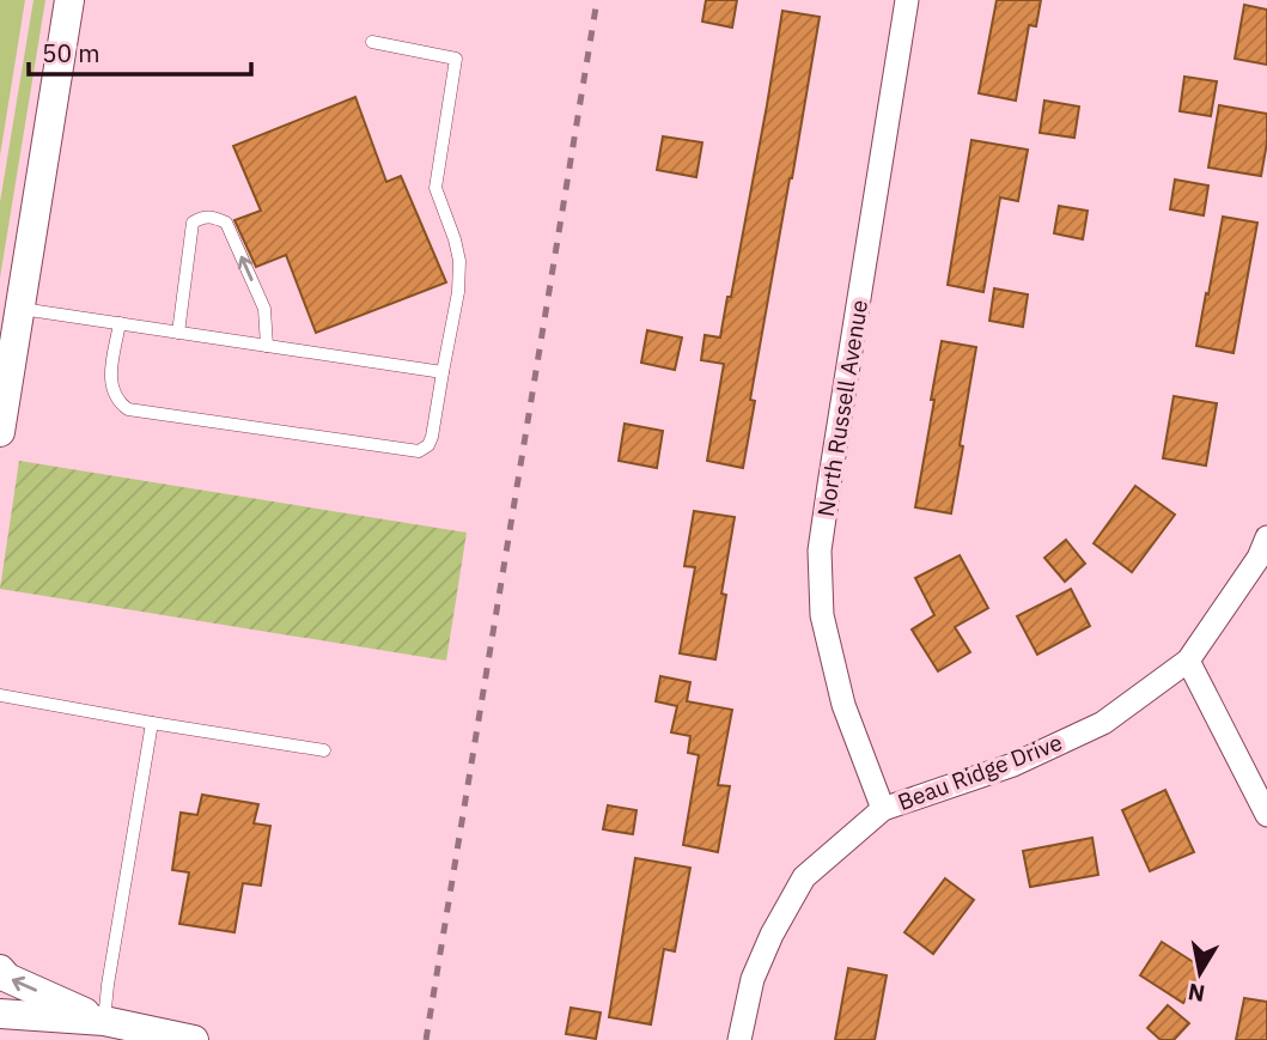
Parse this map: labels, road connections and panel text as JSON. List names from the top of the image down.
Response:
{
  "streets": {
    "street": ["North Russell Avenue", "Beau Ridge Drive"]
  },
  "crossings": [
    ["North Russell Avenue", "Beau Ridge Drive"]
  ],
  "scale_bar": "50 m",
  "north": "bottom"
}
